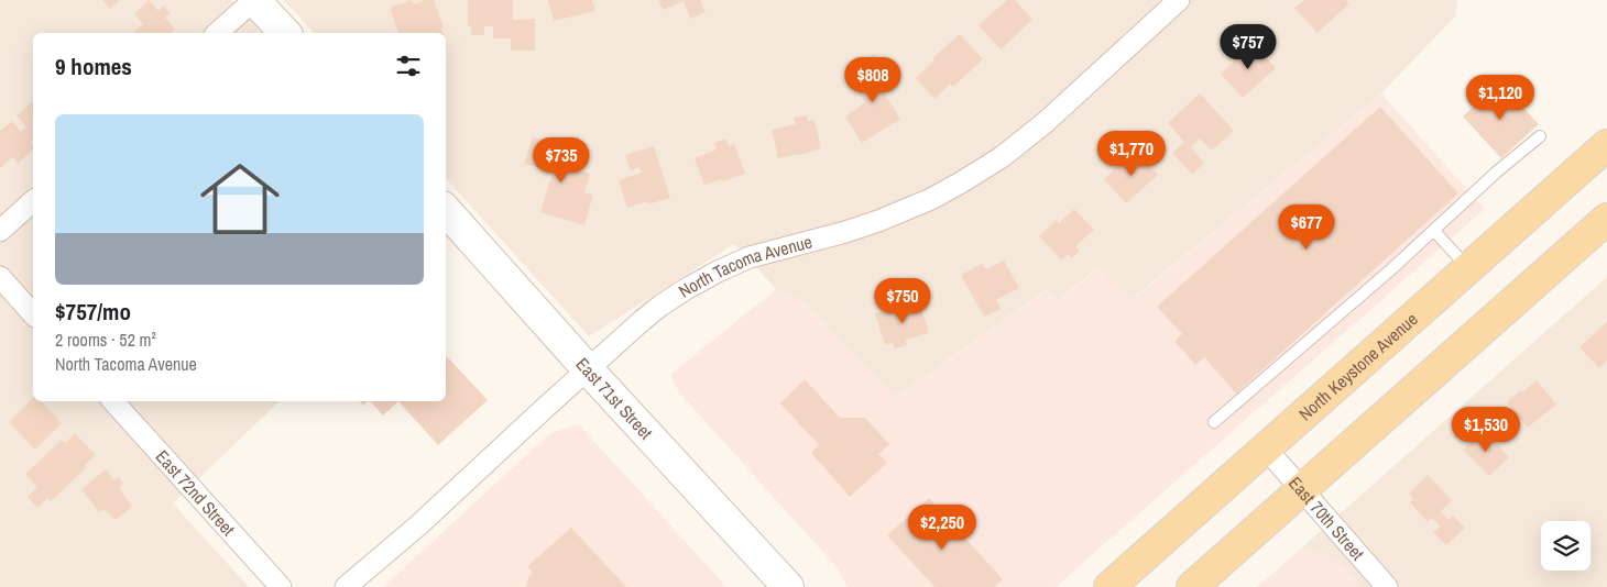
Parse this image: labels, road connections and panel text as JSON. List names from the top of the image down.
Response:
{
  "streets": {
    "main road": ["North Keystone Avenue", "East 71st Street"],
    "street": ["North Tacoma Avenue", "East 72nd Street", "East 70th Street"]
  },
  "crossings": [
    ["North Tacoma Avenue", "East 71st Street"],
    ["North Keystone Avenue", "East 70th Street"]
  ],
  "page": {
    "price": [
      "$757",
      "$808",
      "$1,120",
      "$1,770",
      "$735",
      "$677",
      "$750",
      "$1,530",
      "$2,250"
    ],
    "heading": "9 homes",
    "list": [
      {
        "name": "$757/mo",
        "note": "2 rooms · 52 m² · North Tacoma Avenue"
      }
    ]
  }
}
